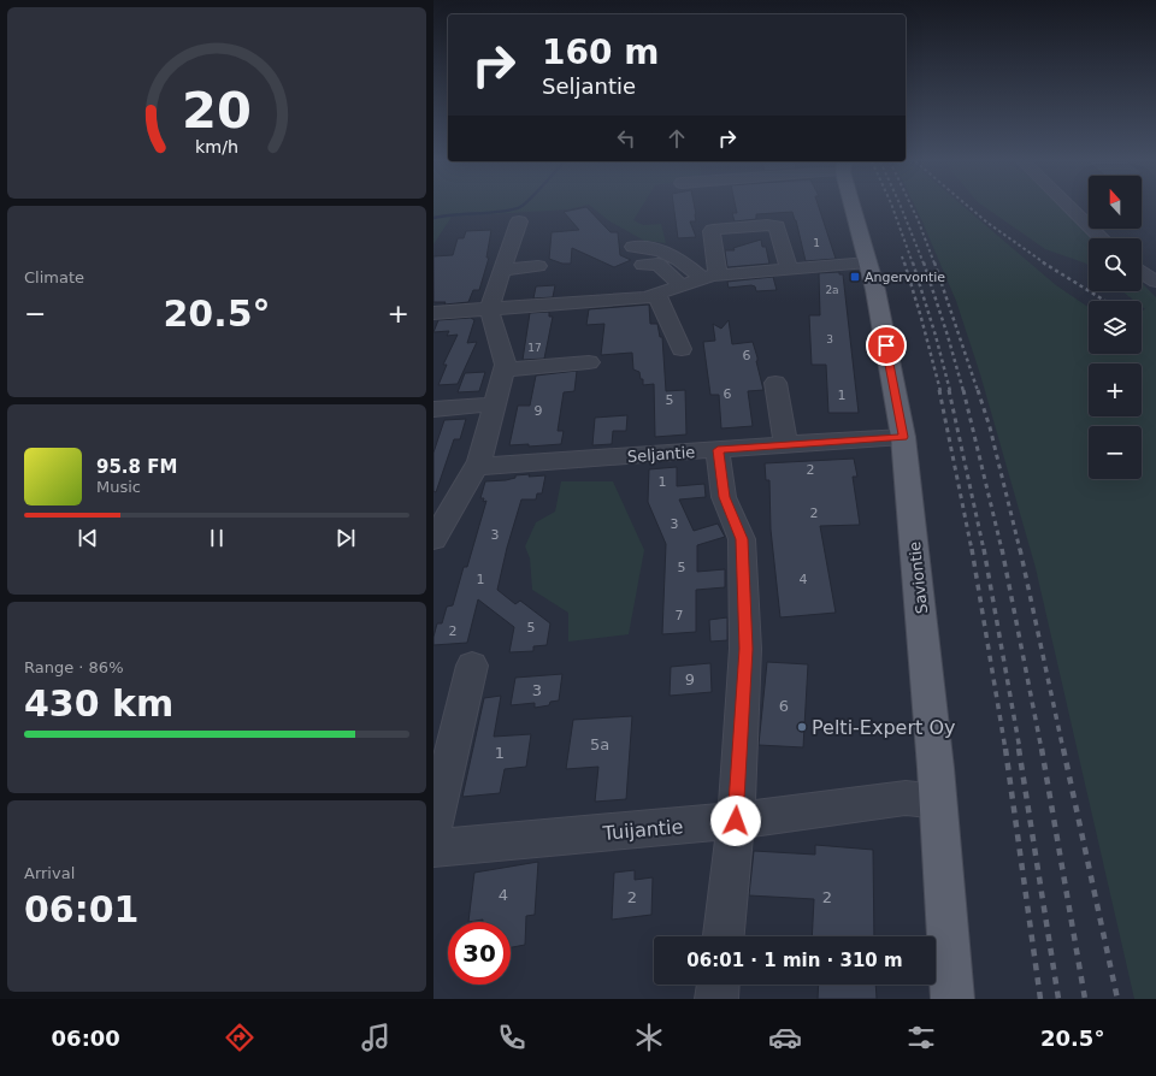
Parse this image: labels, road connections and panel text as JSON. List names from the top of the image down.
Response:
{
  "streets": {
    "main road": ["Saviontie"],
    "street": ["Seljantie", "Tuijantie"]
  },
  "crossings": [
    ["Seljantie", "Saviontie"],
    ["Saviontie", "Tuijantie"]
  ],
  "places": {
    "transit": ["Angervontie"],
    "other": ["Pelti-Expert Oy"]
  },
  "house_numbers": [
    "1",
    "2a",
    "3",
    "17",
    "6",
    "6",
    "1",
    "5",
    "9",
    "2",
    "1",
    "2",
    "3",
    "3",
    "5",
    "1",
    "4",
    "7",
    "5",
    "2",
    "9",
    "3",
    "6",
    "5a",
    "1",
    "4",
    "2",
    "2"
  ],
  "north": "top",
  "page": {
    "turn": ["160 m", "Seljantie"],
    "map_buttons": ["+", "−"],
    "tile": [
      "Climate",
      ["Range · 86%", "430 km"],
      ["Arrival", "06:01"]
    ],
    "heat": ["−", "20.5°", "+"],
    "song": ["95.8 FM", "Music"],
    "limit": "30",
    "trip": "06:01 · 1 min · 310 m",
    "tabs": ["06:00", "20.5°"],
    "gauge": ["20", "km/h"]
  }
}
